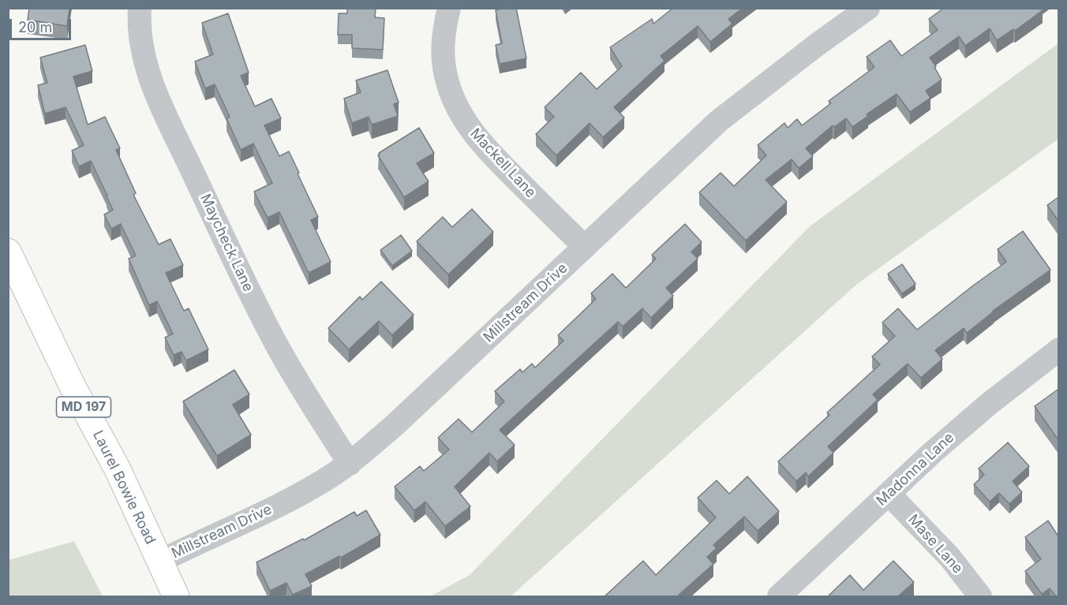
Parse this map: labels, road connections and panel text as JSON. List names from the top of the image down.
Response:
{
  "streets": {
    "main road": ["MD 197", "Laurel Bowie Road"],
    "street": [
      "Mackell Lane",
      "Maycheck Lane",
      "Millstream Drive",
      "Madonna Lane",
      "Mase Lane"
    ]
  },
  "crossings": [
    ["Mackell Lane", "Millstream Drive"],
    ["Maycheck Lane", "Millstream Drive"],
    ["Millstream Drive", "Laurel Bowie Road"],
    ["Madonna Lane", "Mase Lane"]
  ],
  "scale_bar": "20 m"
}
